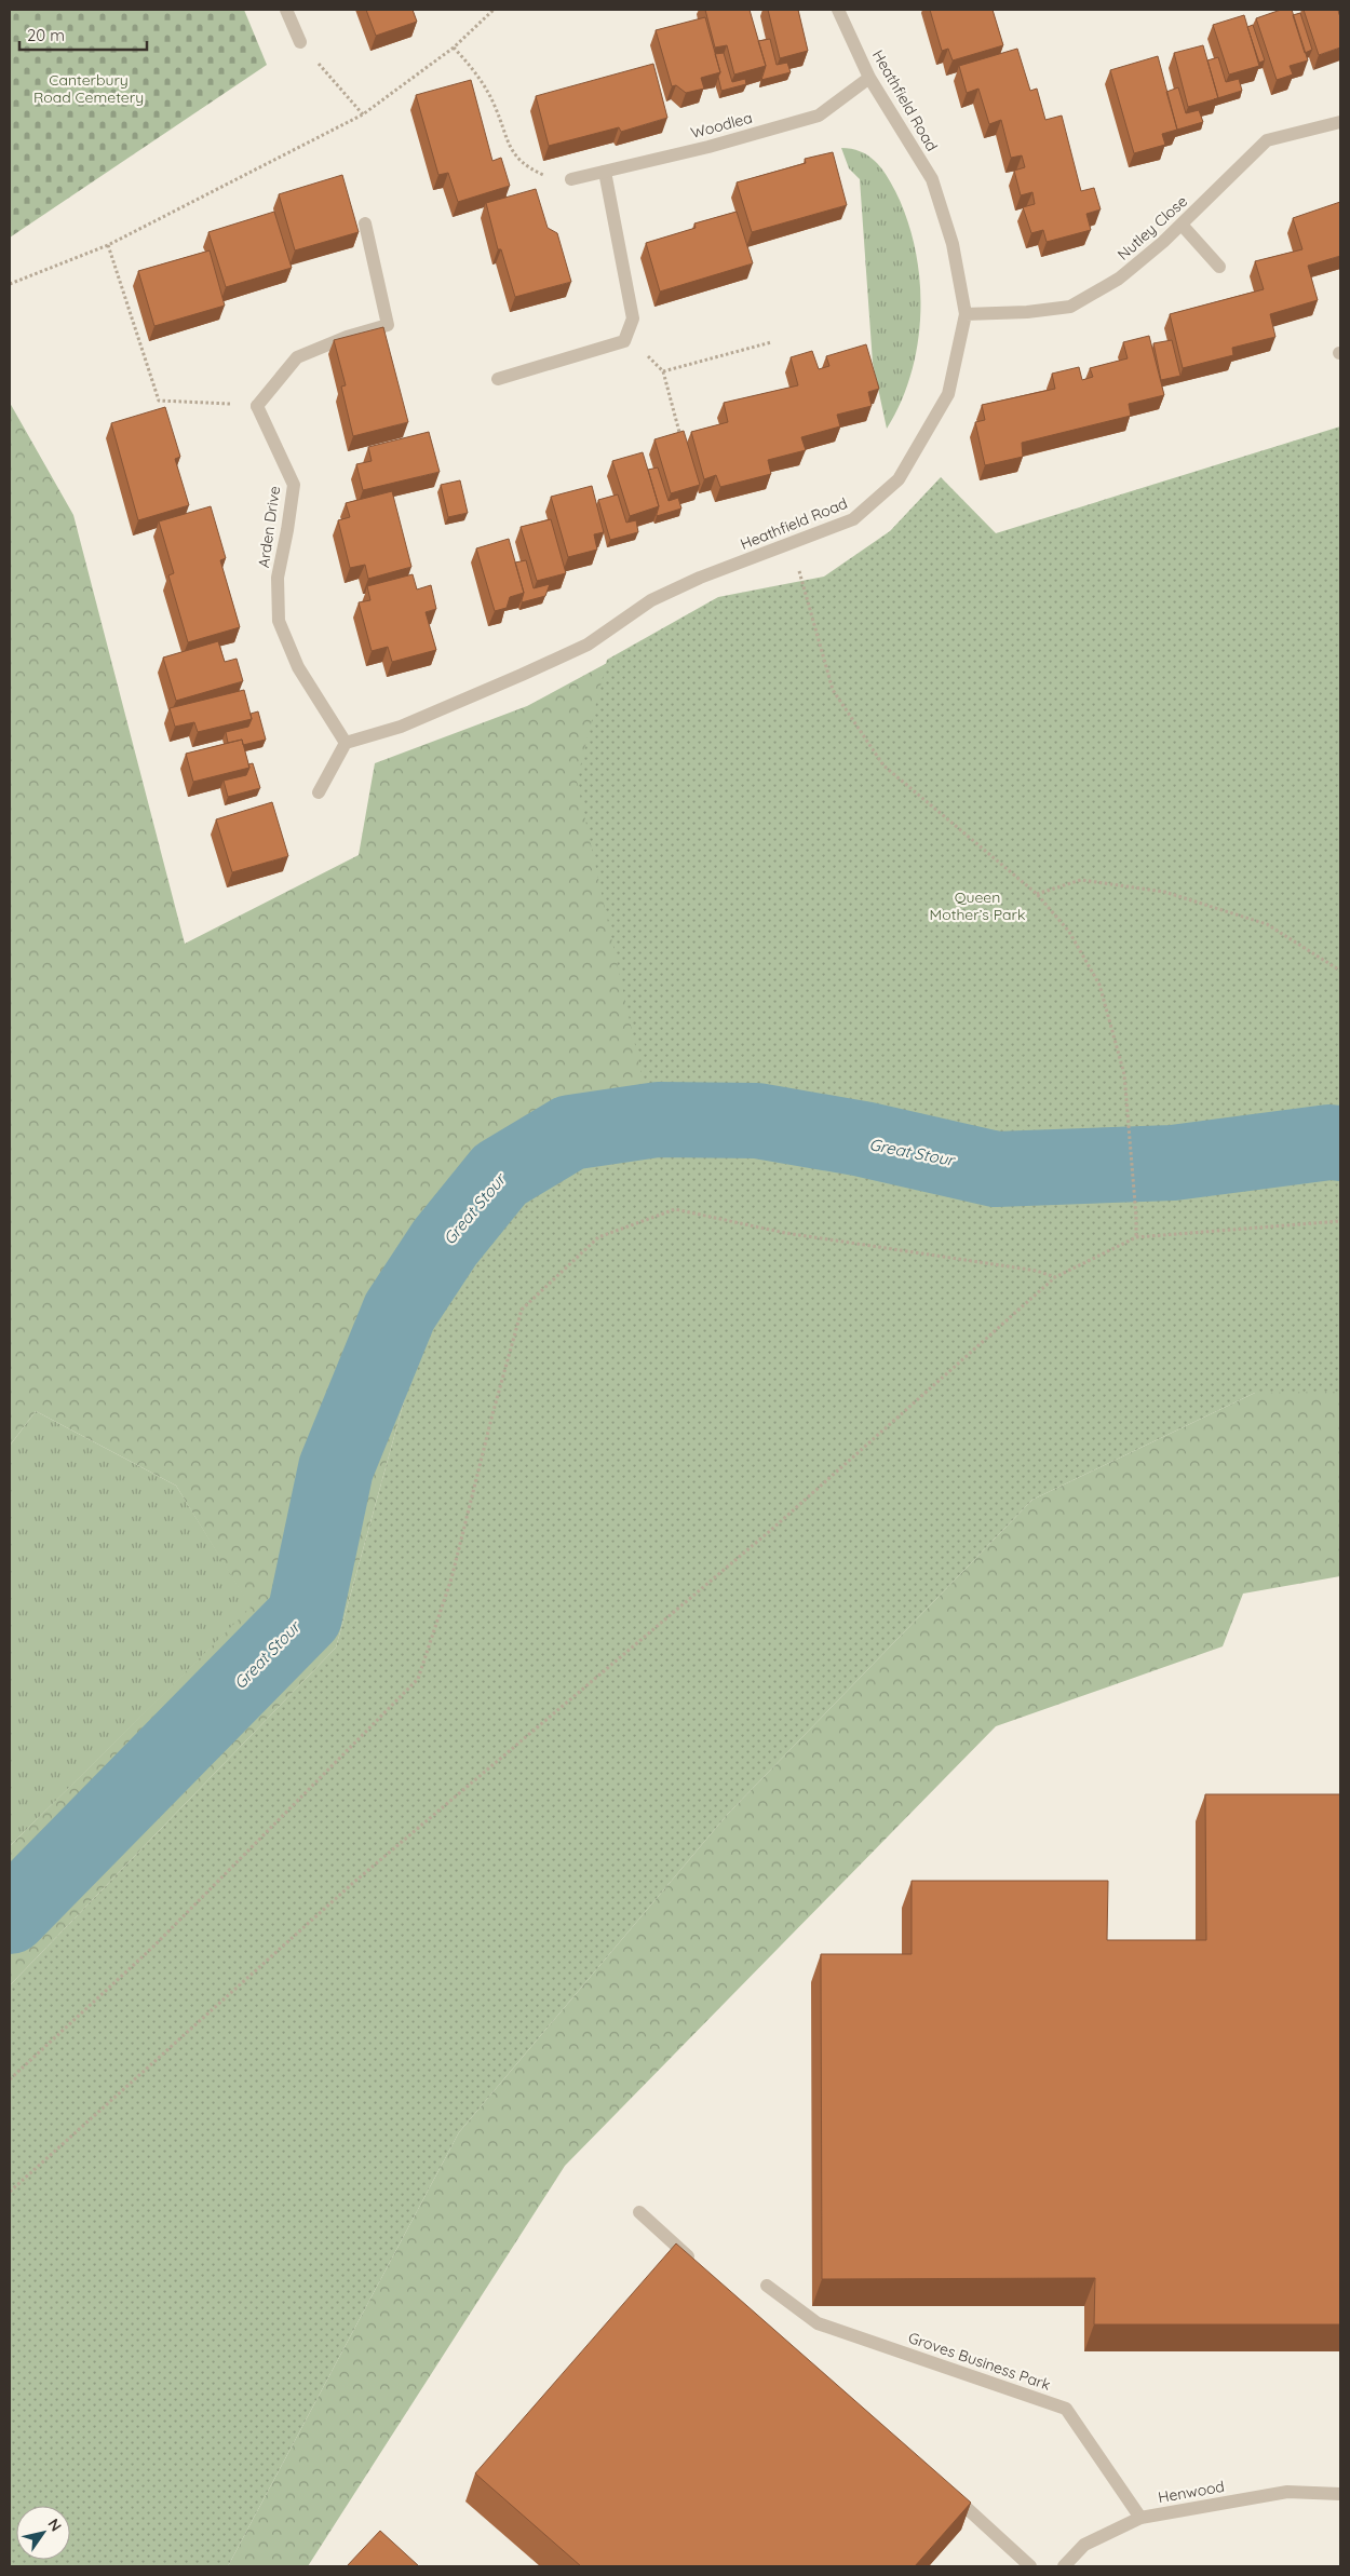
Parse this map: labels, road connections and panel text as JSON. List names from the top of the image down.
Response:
{
  "streets": {
    "street": [
      "Heathfield Road",
      "Woodlea",
      "Nutley Close",
      "Arden Drive",
      "Groves Business Park",
      "Henwood"
    ]
  },
  "crossings": [
    ["Heathfield Road", "Woodlea"],
    ["Heathfield Road", "Nutley Close"],
    ["Heathfield Road", "Arden Drive"],
    ["Groves Business Park", "Henwood"]
  ],
  "water": ["Great Stour"],
  "parks": ["Canterbury Road Cemetery", "Queen Mother’s Park"],
  "scale_bar": "20 m",
  "north": "top right"
}
